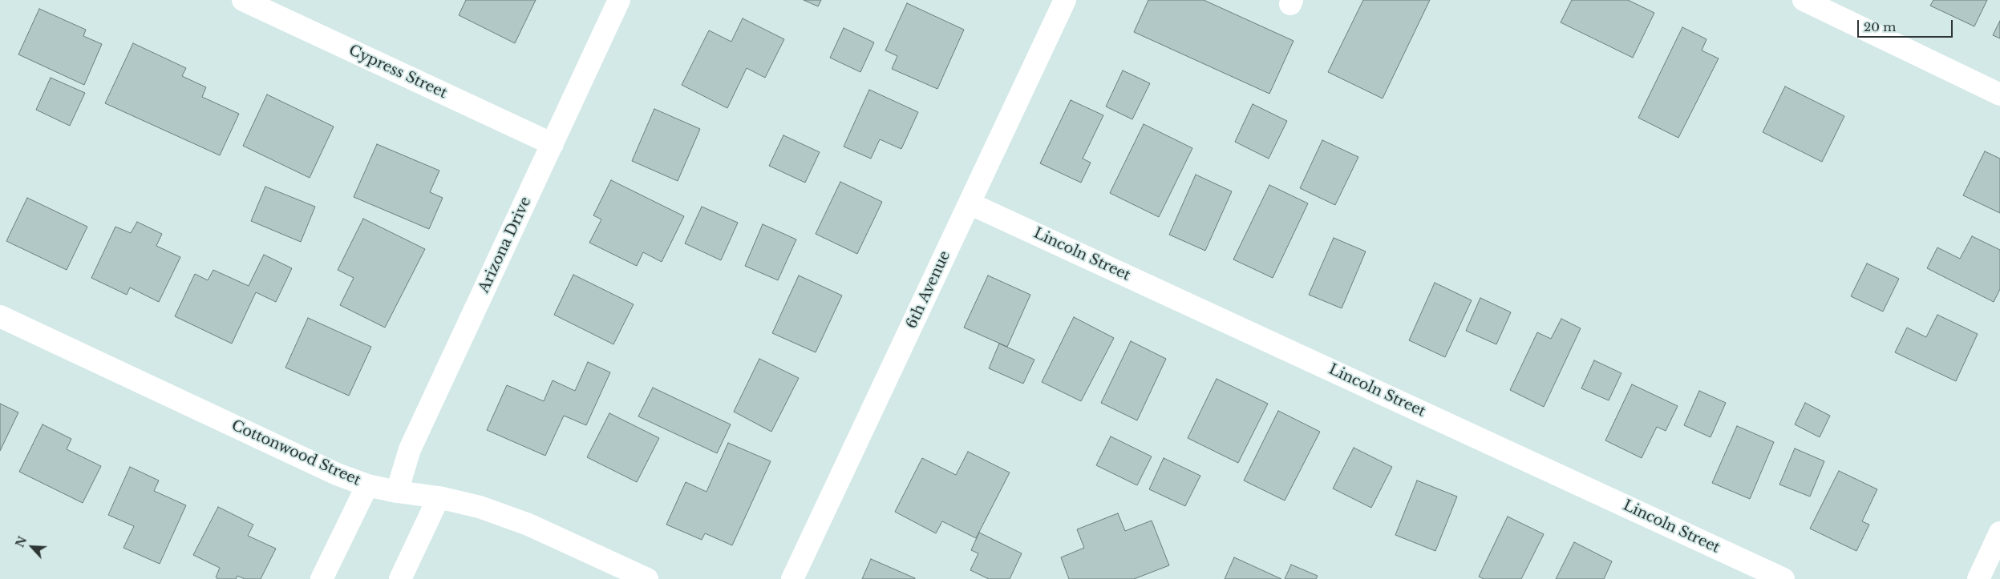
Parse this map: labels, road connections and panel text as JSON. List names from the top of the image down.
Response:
{
  "streets": {
    "street": [
      "Cypress Street",
      "Arizona Drive",
      "Lincoln Street",
      "6th Avenue",
      "Cottonwood Street"
    ]
  },
  "crossings": [
    ["Cypress Street", "Arizona Drive"],
    ["Arizona Drive", "Cottonwood Street"],
    ["Lincoln Street", "6th Avenue"]
  ],
  "scale_bar": "20 m",
  "north": "top left"
}
